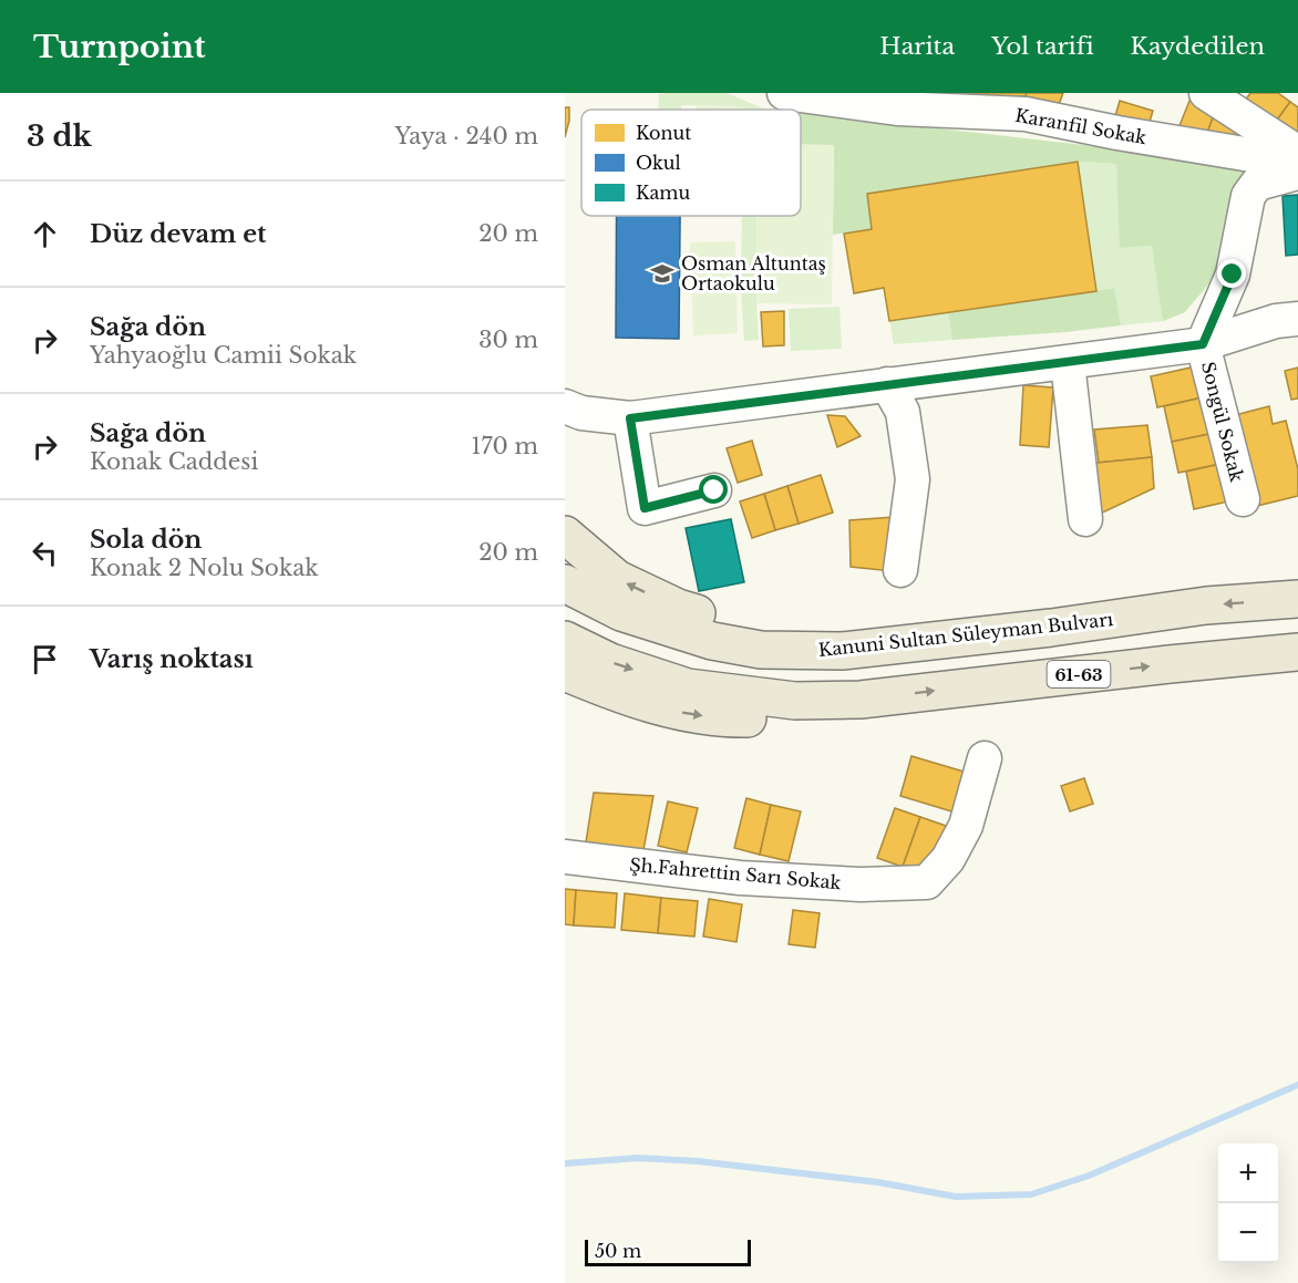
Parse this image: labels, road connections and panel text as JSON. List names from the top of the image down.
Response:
{
  "streets": {
    "main road": ["Kanuni Sultan Süleyman Bulvarı", "61-63"],
    "street": ["Karanfil Sokak", "Songül Sokak", "Şh.Fahrettin Sarı Sokak"]
  },
  "places": {
    "school or university": ["Osman Altuntaş Ortaokulu"]
  },
  "legend": ["Konut", "Okul", "Kamu"],
  "scale_bar": "50 m",
  "page": {
    "header": "Turnpoint",
    "nav": ["Harita", "Yol tarifi", "Kaydedilen"],
    "heading": ["3 dk", "Yaya · 240 m"],
    "list": [
      ["Düz devam et", "20 m"],
      ["Sağa dön", "Yahyaoğlu Camii Sokak", "30 m"],
      ["Sağa dön", "Konak Caddesi", "170 m"],
      ["Sola dön", "Konak 2 Nolu Sokak", "20 m"],
      "Varış noktası"
    ],
    "map_buttons": ["+", "−"],
    "scale": "50 m"
  }
}
